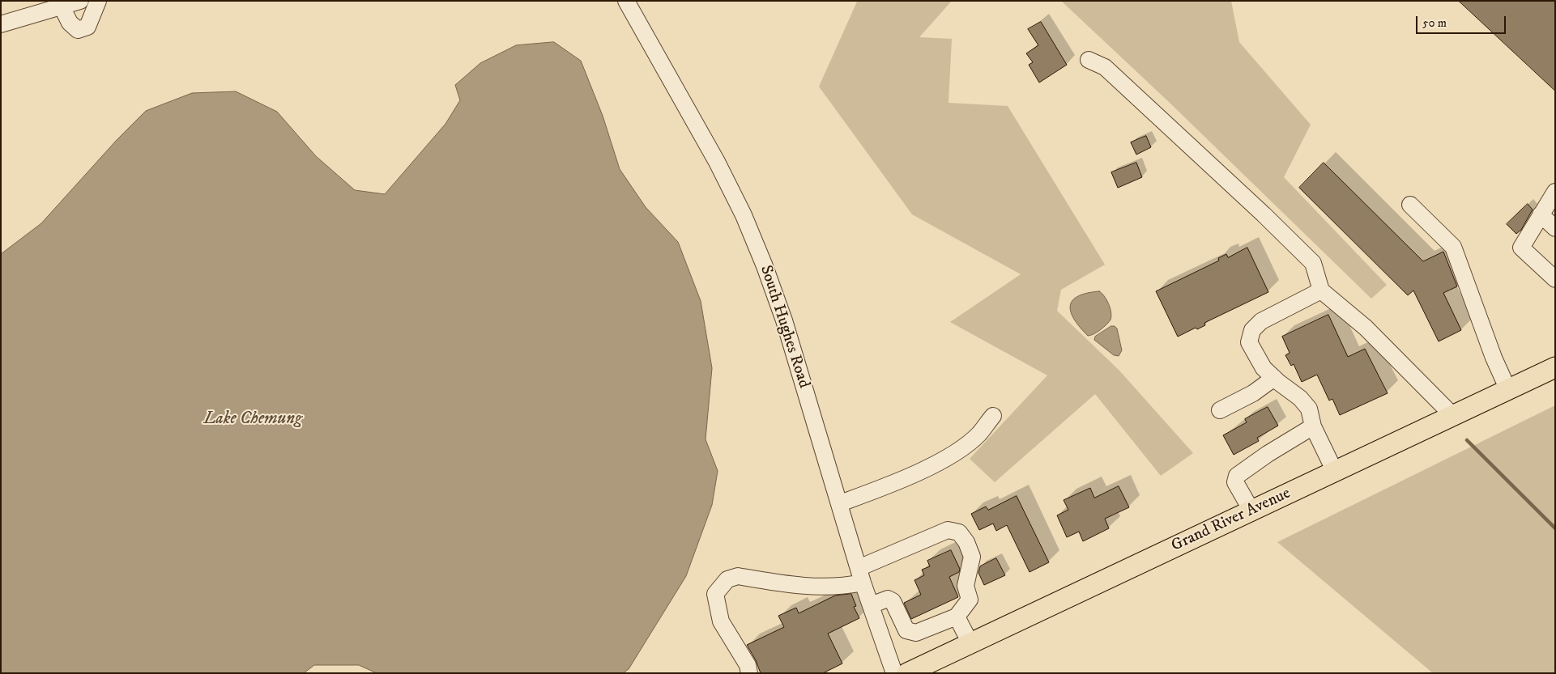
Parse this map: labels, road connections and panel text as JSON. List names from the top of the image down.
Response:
{
  "streets": {
    "main road": ["Grand River Avenue"],
    "street": ["South Hughes Road"]
  },
  "water": ["Lake Chemung"],
  "scale_bar": "50 m"
}
